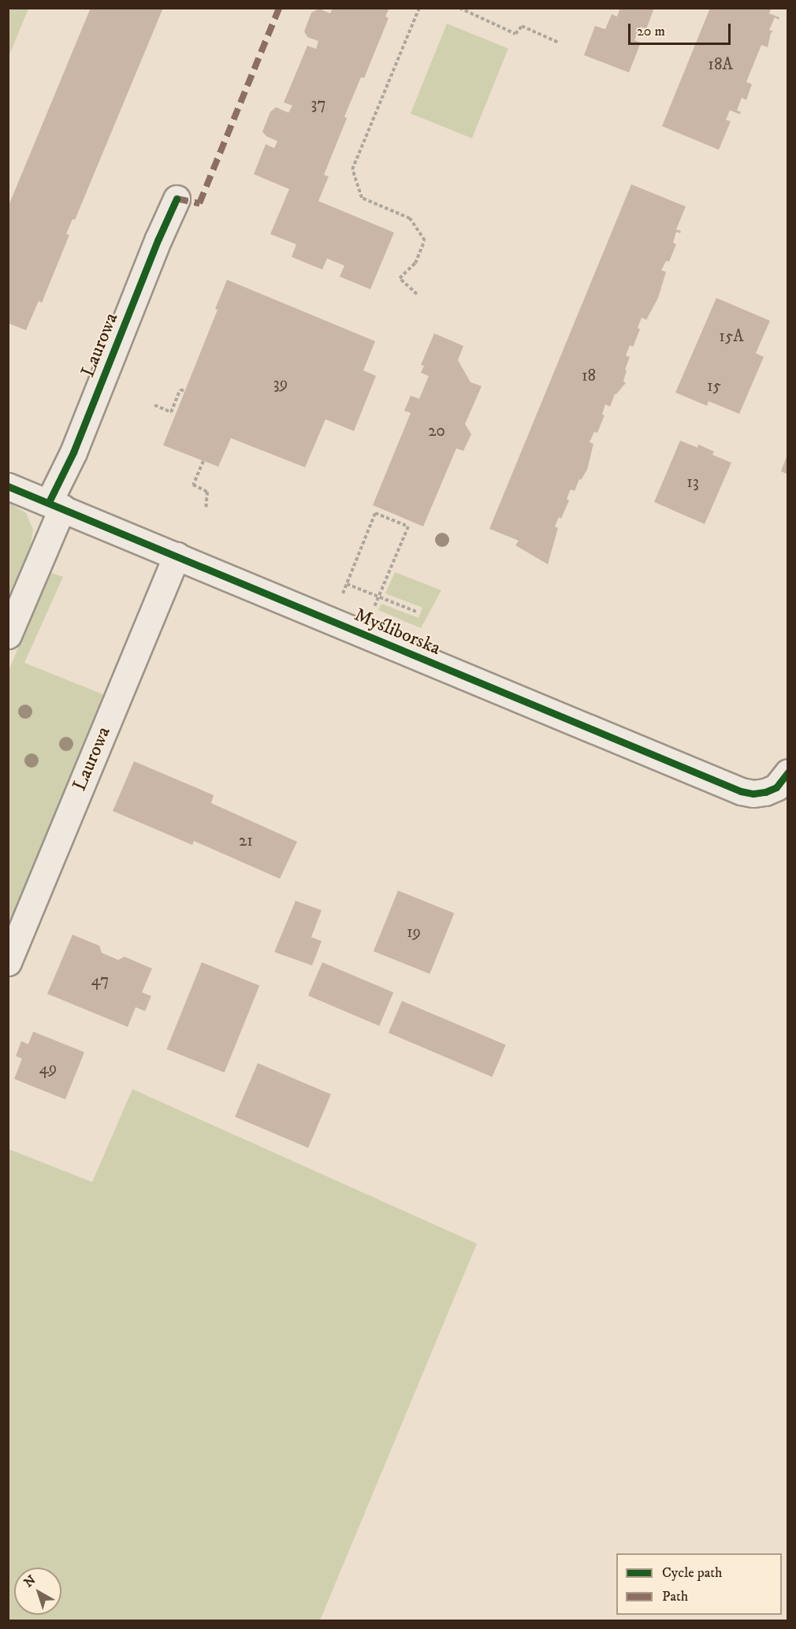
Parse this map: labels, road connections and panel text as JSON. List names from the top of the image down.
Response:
{
  "streets": {
    "street": ["Laurowa", "Myśliborska"]
  },
  "crossings": [
    ["Laurowa", "Myśliborska"]
  ],
  "house_numbers": [
    "18A",
    "37",
    "15A",
    "18",
    "39",
    "15",
    "20",
    "13",
    "21",
    "19",
    "47",
    "49"
  ],
  "legend": ["Cycle path", "Path"],
  "scale_bar": "20 m",
  "north": "top left"
}
